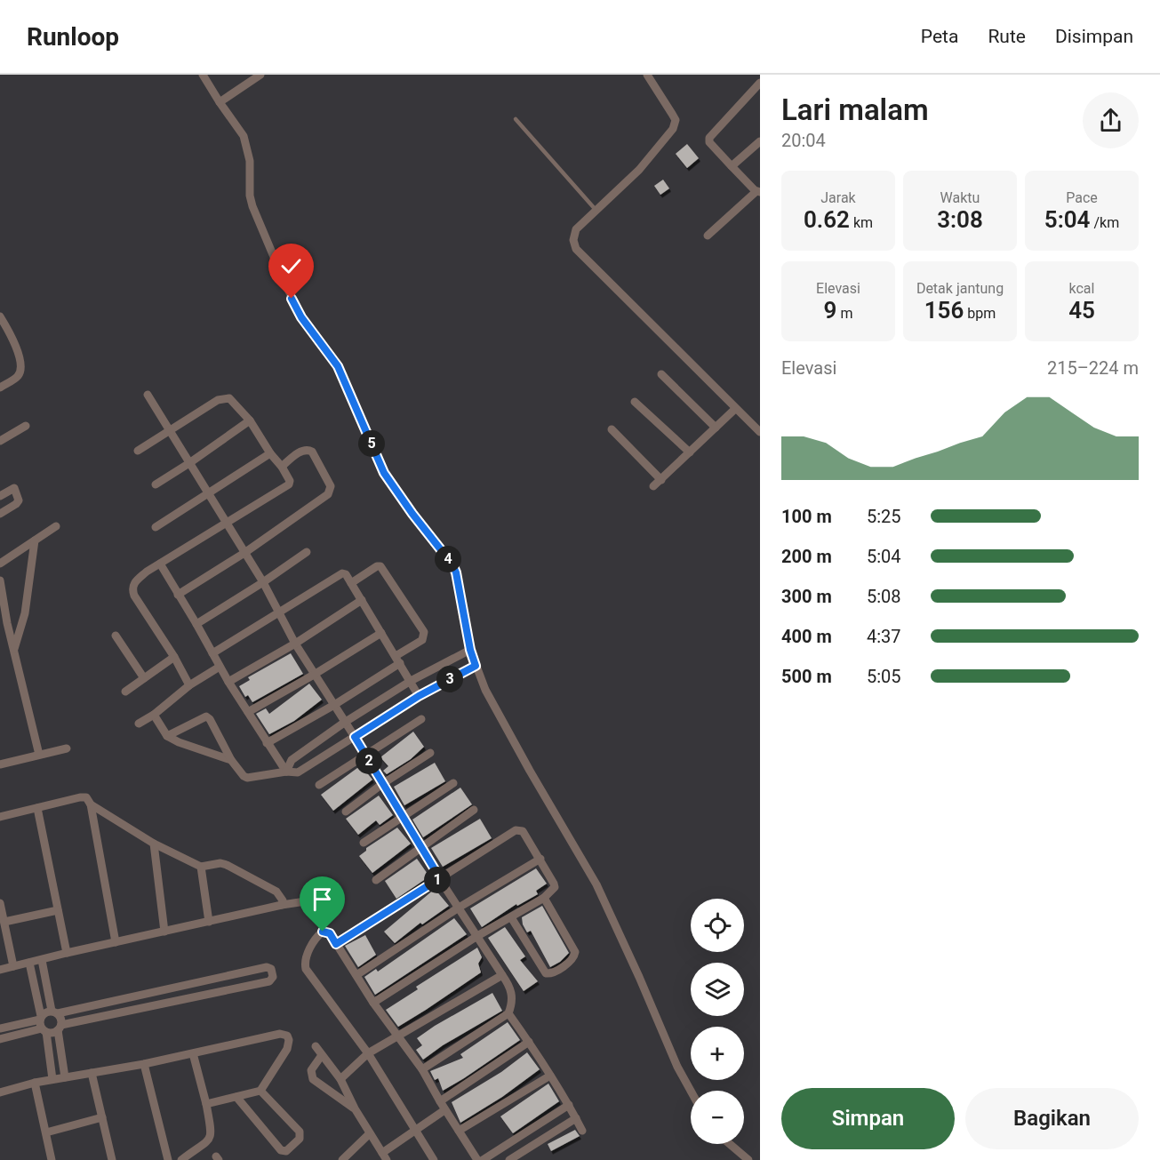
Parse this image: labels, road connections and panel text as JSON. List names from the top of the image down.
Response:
{
  "page": {
    "header": "Runloop",
    "nav": ["Peta", "Rute", "Disimpan"],
    "heading": ["Lari malam", "20:04"],
    "stats": [
      ["Jarak", "0.62 km"],
      ["Waktu", "3:08"],
      ["Pace", "5:04 /km"],
      ["Elevasi", "9 m"],
      ["Detak jantung", "156 bpm"],
      ["kcal", "45"]
    ],
    "chart": ["Elevasi", "215–224 m"],
    "pins": [
      "5",
      "4",
      "3",
      "2",
      "1"
    ],
    "list": [
      {
        "name": "100 m",
        "note": "5:25"
      },
      {
        "name": "200 m",
        "note": "5:04"
      },
      {
        "name": "300 m",
        "note": "5:08"
      },
      {
        "name": "400 m",
        "note": "4:37"
      },
      {
        "name": "500 m",
        "note": "5:05"
      }
    ],
    "map_buttons": ["+", "−"],
    "buttons": ["Simpan", "Bagikan"]
  }
}
